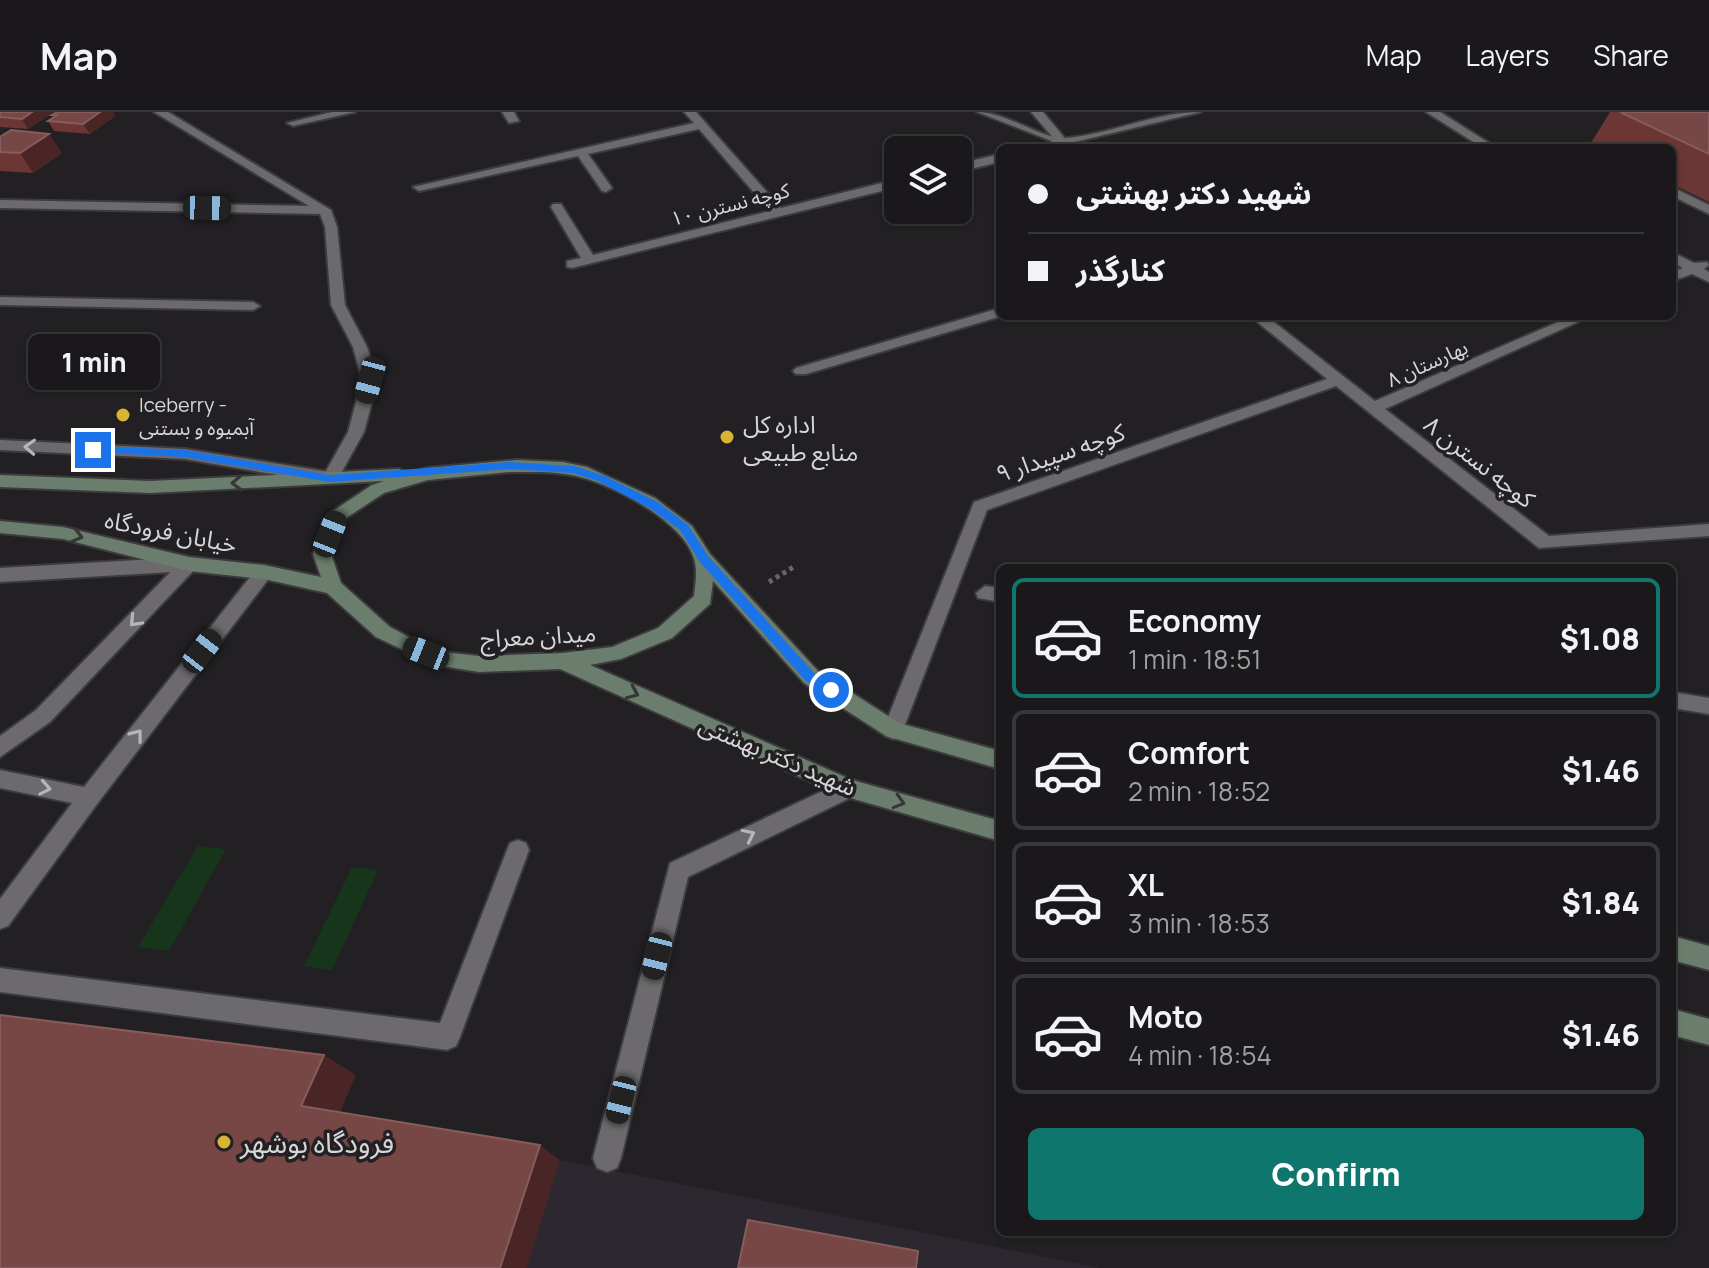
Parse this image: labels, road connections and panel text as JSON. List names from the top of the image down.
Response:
{
  "streets": {
    "main road": ["خیابان فرودگاه", "میدان معراج", "شهید دکتر بهشتی"],
    "street": [
      "کوچه نسترن ۱۰",
      "بهارستان ۸",
      "کوچه سپیدار ۹",
      "کوچه نسترن ۸"
    ]
  },
  "crossings": [
    ["بهارستان ۸", "کوچه نسترن ۸"],
    ["کوچه سپیدار ۹", "کوچه نسترن ۸"],
    ["خیابان فرودگاه", "میدان معراج"],
    ["میدان معراج", "شهید دکتر بهشتی"]
  ],
  "places": ["Iceberry - آبمیوه و بستنی", "اداره کل منابع طبیعی", "فرودگاه بوشهر"],
  "page": {
    "header": "Map",
    "nav": ["Map", "Layers", "Share"],
    "banner": ["شهید دکتر بهشتی", "کنارگذر"],
    "bubble": "1 min",
    "list": [
      {
        "name": "Economy",
        "note": "1 min · 18:51",
        "value": "$1.08"
      },
      {
        "name": "Comfort",
        "note": "2 min · 18:52",
        "value": "$1.46"
      },
      {
        "name": "XL",
        "note": "3 min · 18:53",
        "value": "$1.84"
      },
      {
        "name": "Moto",
        "note": "4 min · 18:54",
        "value": "$1.46"
      }
    ],
    "buttons": "Confirm"
  }
}
